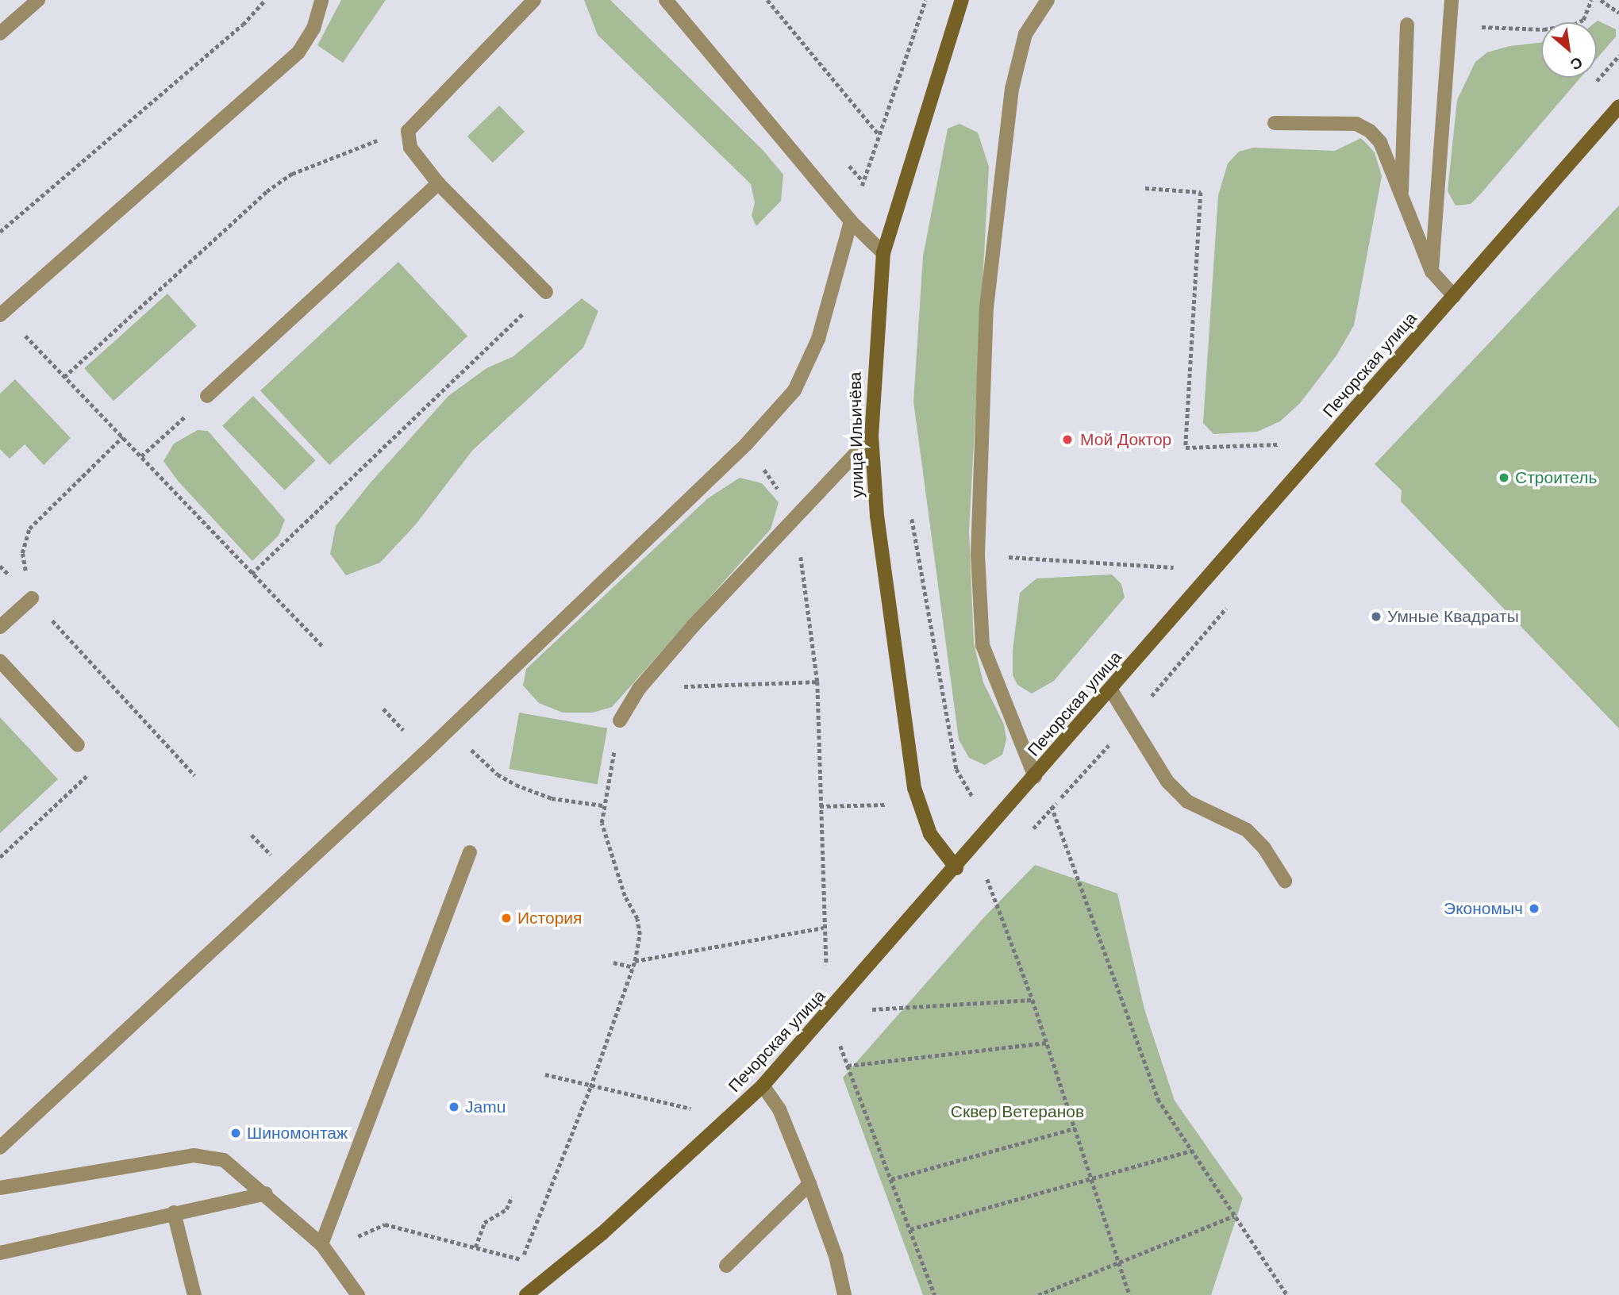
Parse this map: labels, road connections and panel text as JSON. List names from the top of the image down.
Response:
{
  "streets": {
    "main road": ["Печорская улица", "улица Ильичёва"]
  },
  "crossings": [
    ["Печорская улица", "улица Ильичёва"]
  ],
  "parks": ["Сквер Ветеранов"],
  "places": [
    "Мой Доктор",
    "Строитель",
    "Умные Квадраты",
    "Экономыч",
    "История",
    "Jamu",
    "Шиномонтаж"
  ],
  "north": "bottom right"
}
